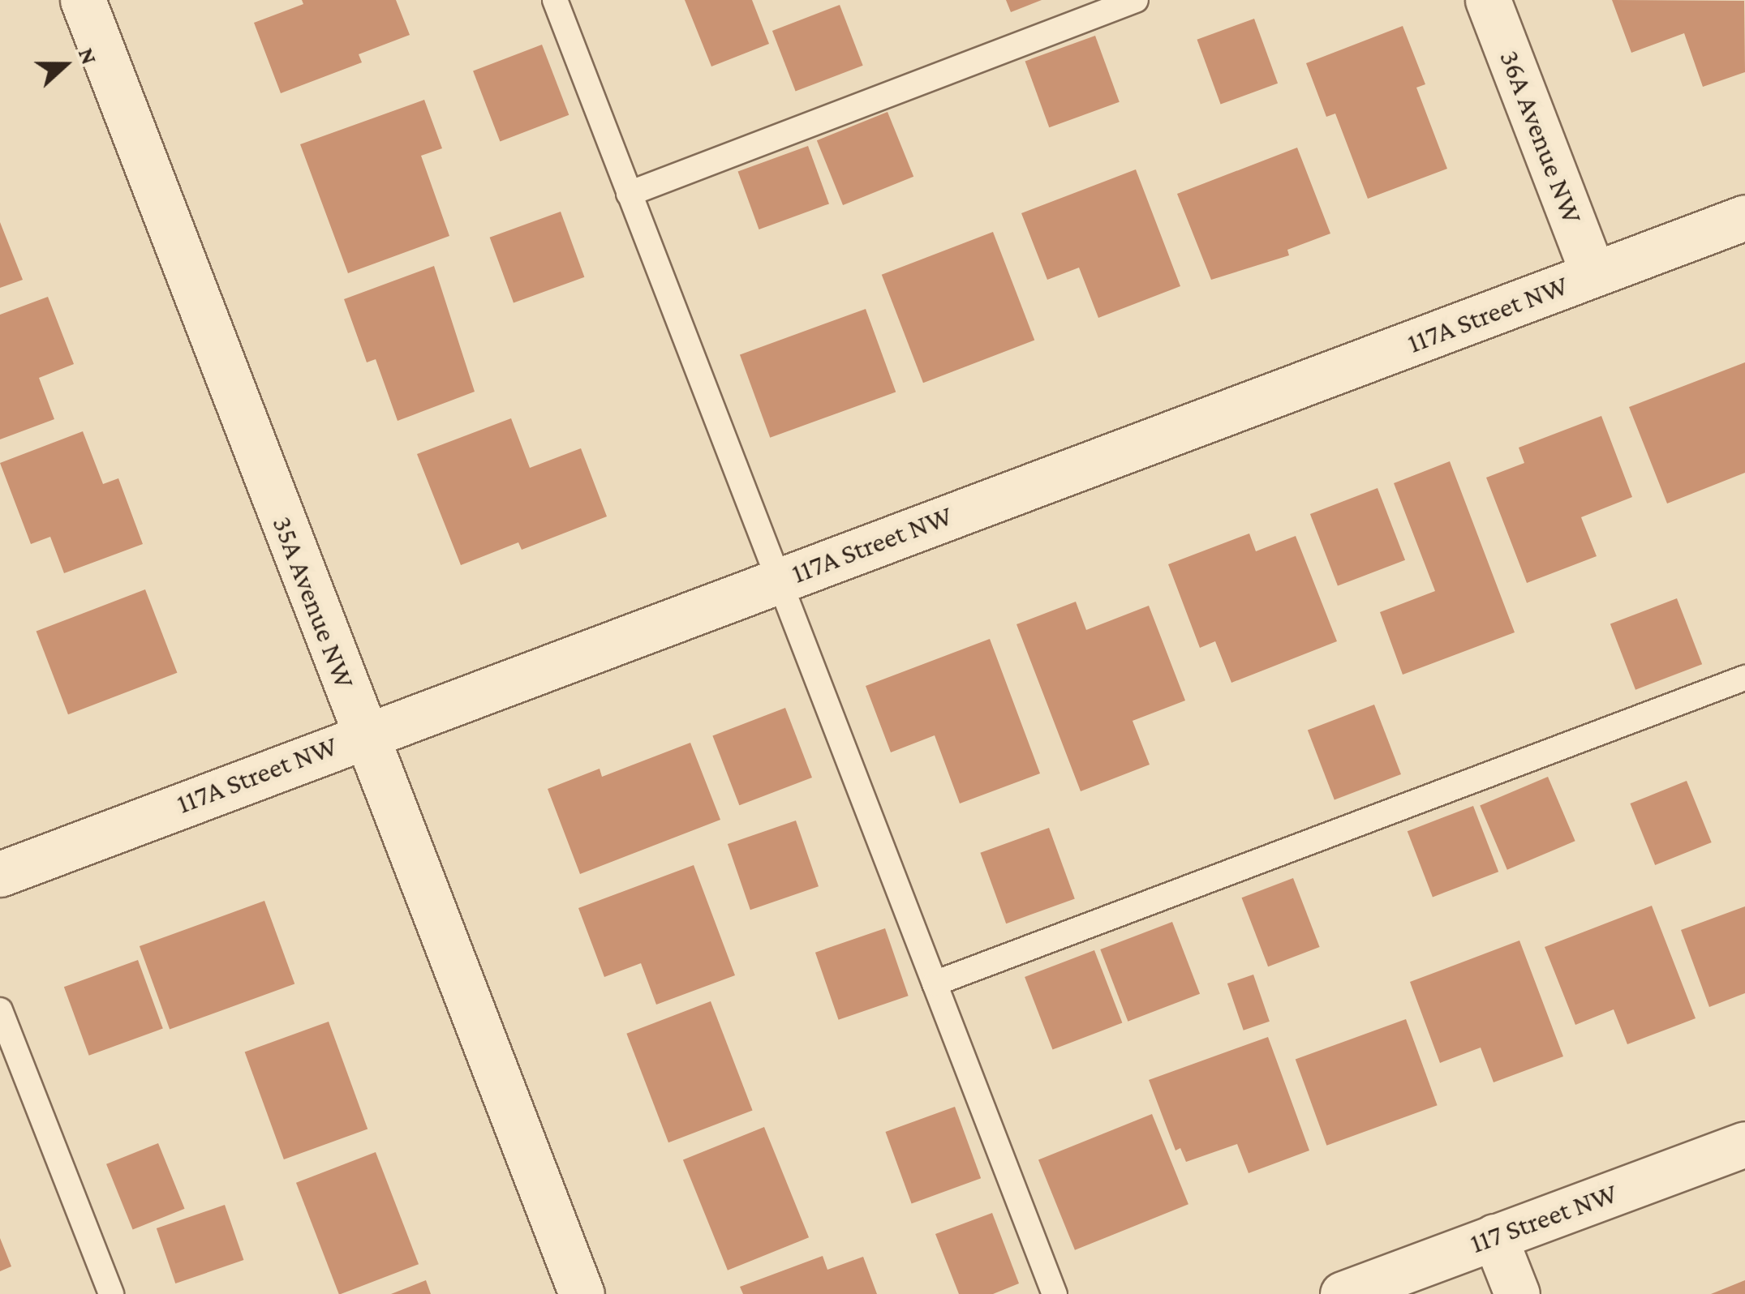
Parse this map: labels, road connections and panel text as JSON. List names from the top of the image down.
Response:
{
  "streets": {
    "street": [
      "36A Avenue NW",
      "117A Street NW",
      "35A Avenue NW",
      "117 Street NW"
    ]
  },
  "crossings": [
    ["36A Avenue NW", "117A Street NW"],
    ["117A Street NW", "35A Avenue NW"]
  ],
  "north": "right"
}
